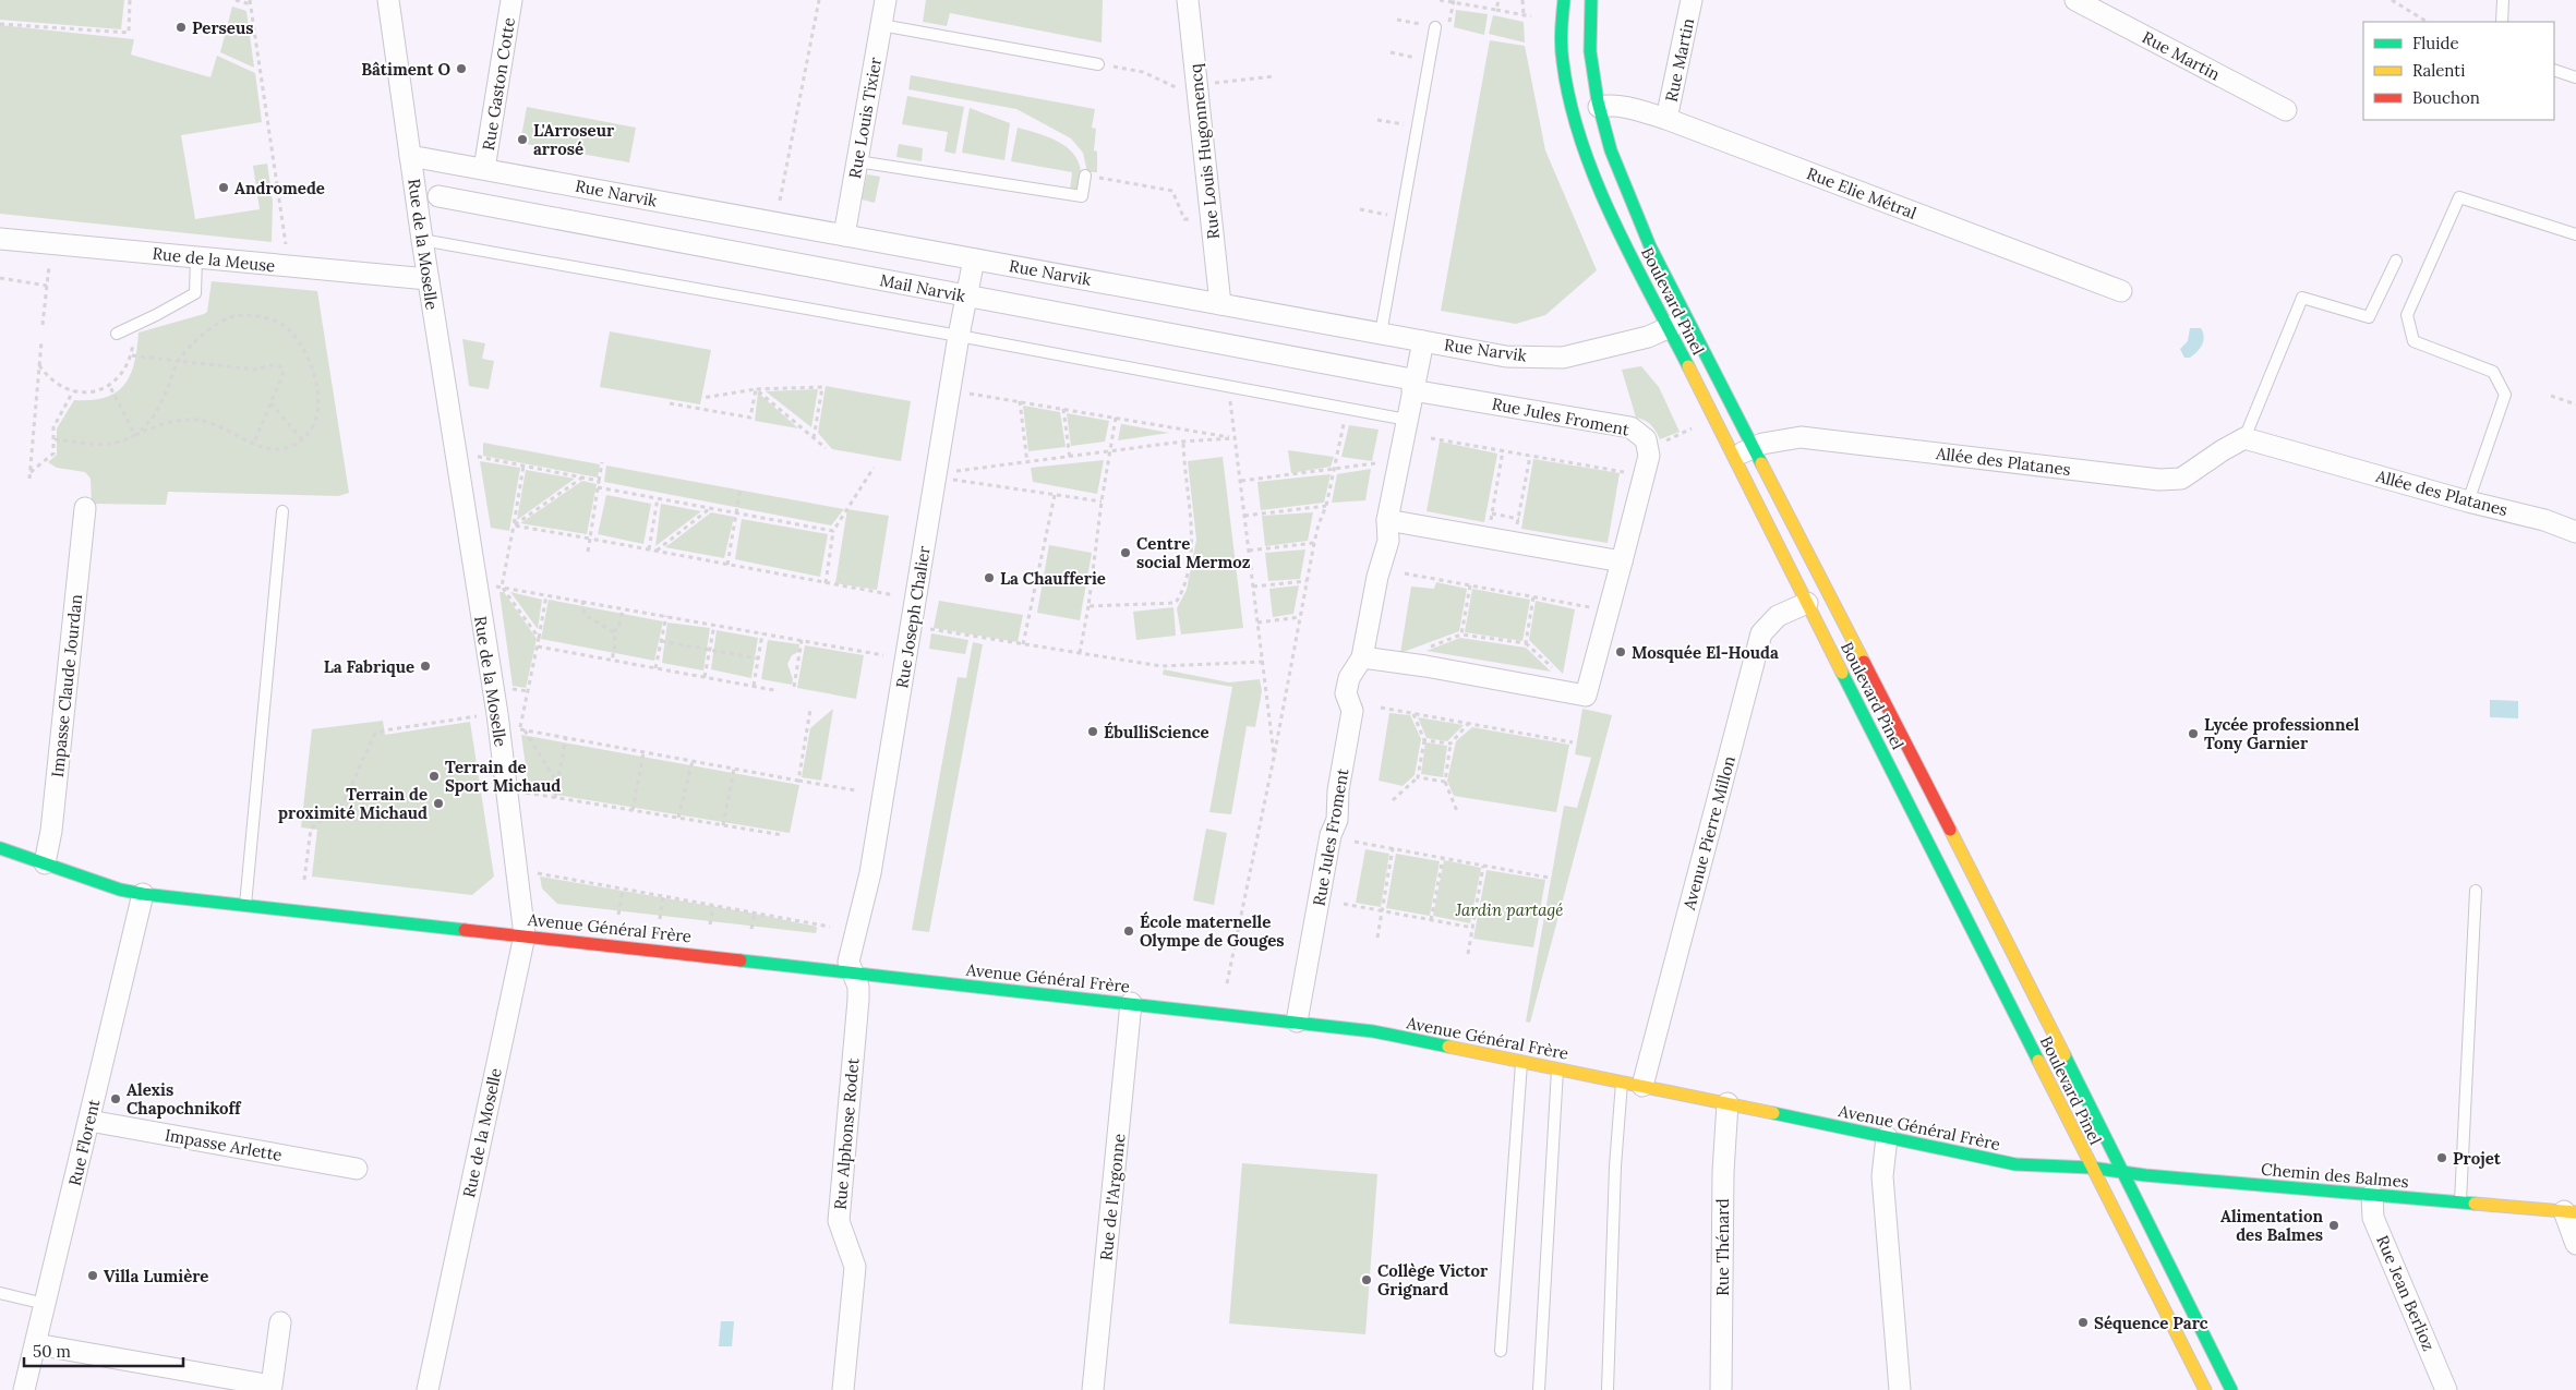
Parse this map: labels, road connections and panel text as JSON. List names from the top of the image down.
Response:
{
  "streets": {
    "main road": ["Boulevard Pinel", "Avenue Général Frère", "Chemin des Balmes"],
    "street": [
      "Rue Martin",
      "Rue Gaston Cotte",
      "Rue Louis Tixier",
      "Rue Louis Hugonnencq",
      "Rue Narvik",
      "Rue Elie Métral",
      "Rue de la Moselle",
      "Rue de la Meuse",
      "Mail Narvik",
      "Rue Jules Froment",
      "Allée des Platanes",
      "Rue Joseph Chalier",
      "Impasse Claude Jourdan",
      "Avenue Pierre Millon",
      "Rue Alphonse Rodet",
      "Rue Florent",
      "Impasse Arlette",
      "Rue de l'Argonne",
      "Rue Thénard",
      "Rue Jean Berlioz"
    ]
  },
  "crossings": [
    ["Rue Martin", "Rue Elie Métral"],
    ["Rue Gaston Cotte", "Rue Narvik"],
    ["Rue Louis Tixier", "Rue Narvik"],
    ["Rue Louis Hugonnencq", "Rue Narvik"],
    ["Rue Narvik", "Rue de la Moselle"],
    ["Rue Narvik", "Boulevard Pinel"],
    ["Rue Narvik", "Rue Jules Froment"],
    ["Rue Narvik", "Rue Joseph Chalier"],
    ["Rue Elie Métral", "Boulevard Pinel"],
    ["Rue de la Moselle", "Rue de la Meuse"],
    ["Rue de la Moselle", "Avenue Général Frère"],
    ["Mail Narvik", "Rue Jules Froment"],
    ["Mail Narvik", "Rue Joseph Chalier"],
    ["Boulevard Pinel", "Allée des Platanes"],
    ["Boulevard Pinel", "Avenue Pierre Millon"],
    ["Boulevard Pinel", "Avenue Général Frère"],
    ["Boulevard Pinel", "Chemin des Balmes"],
    ["Rue Jules Froment", "Avenue Général Frère"],
    ["Rue Joseph Chalier", "Avenue Général Frère"],
    ["Rue Joseph Chalier", "Rue Alphonse Rodet"],
    ["Impasse Claude Jourdan", "Avenue Général Frère"],
    ["Avenue Pierre Millon", "Avenue Général Frère"],
    ["Avenue Général Frère", "Rue Alphonse Rodet"],
    ["Avenue Général Frère", "Rue Florent"],
    ["Avenue Général Frère", "Chemin des Balmes"],
    ["Avenue Général Frère", "Rue de l'Argonne"],
    ["Avenue Général Frère", "Rue Thénard"],
    ["Rue Florent", "Impasse Arlette"],
    ["Chemin des Balmes", "Rue Jean Berlioz"]
  ],
  "parks": ["Jardin partagé"],
  "places": [
    "Perseus",
    "Bâtiment O",
    "L'Arroseur arrosé",
    "Andromede",
    "Centre social Mermoz",
    "La Chaufferie",
    "Mosquée El-Houda",
    "La Fabrique",
    "ÉbulliScience",
    "Lycée professionnel Tony Garnier",
    "Terrain de Sport Michaud",
    "Terrain de proximité Michaud",
    "École maternelle Olympe de Gouges",
    "Alexis Chapochnikoff",
    "Projet",
    "Alimentation des Balmes",
    "Villa Lumière",
    "Collège Victor Grignard",
    "Séquence Parc"
  ],
  "legend": ["Fluide", "Ralenti", "Bouchon"],
  "scale_bar": "50 m"
}
